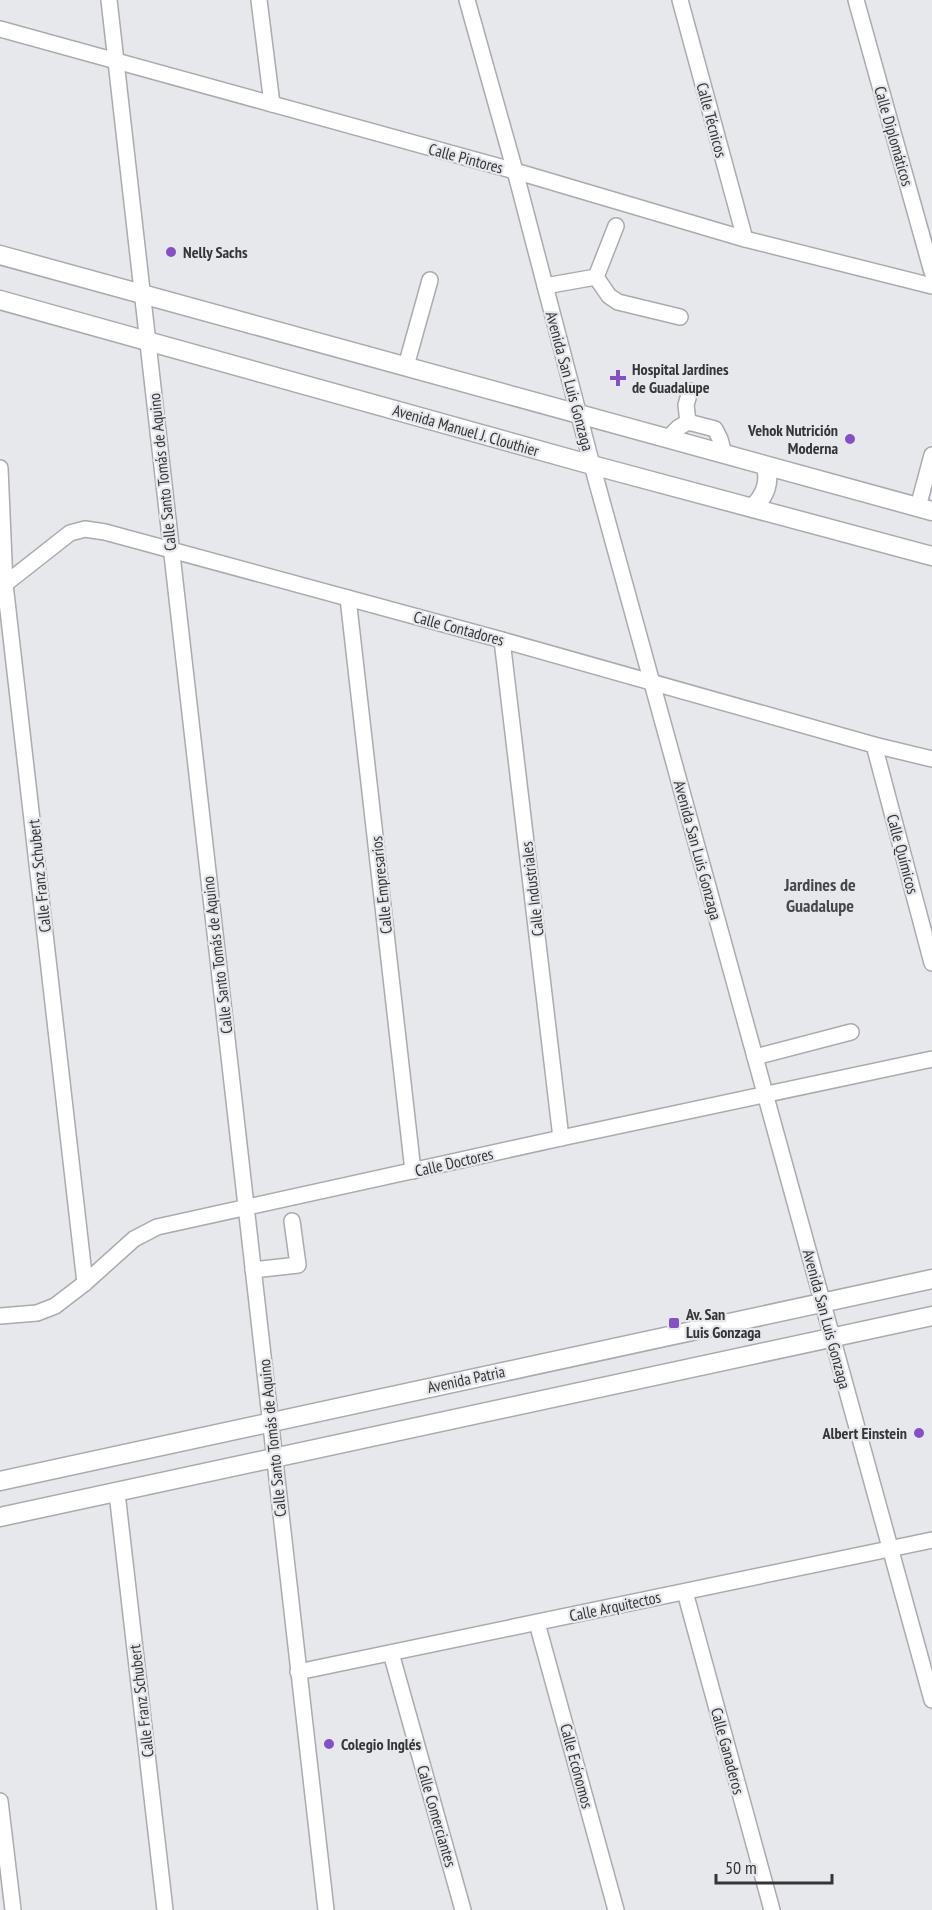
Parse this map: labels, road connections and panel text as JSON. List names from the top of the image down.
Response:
{
  "streets": {
    "main road": ["Avenida Manuel J. Clouthier", "Avenida Patria"],
    "street": [
      "Calle Técnicos",
      "Calle Diplomáticos",
      "Calle Pintores",
      "Avenida San Luis Gonzaga",
      "Calle Santo Tomás de Aquino",
      "Calle Contadores",
      "Calle Químicos",
      "Calle Franz Schubert",
      "Calle Empresarios",
      "Calle Industriales",
      "Calle Doctores",
      "Calle Arquitectos",
      "Calle Ganaderos",
      "Calle Ecónomos",
      "Calle Comerciantes"
    ]
  },
  "crossings": [
    ["Calle Técnicos", "Calle Pintores"],
    ["Calle Pintores", "Avenida San Luis Gonzaga"],
    ["Calle Pintores", "Calle Santo Tomás de Aquino"],
    ["Avenida San Luis Gonzaga", "Avenida Manuel J. Clouthier"],
    ["Avenida San Luis Gonzaga", "Calle Contadores"],
    ["Avenida San Luis Gonzaga", "Calle Doctores"],
    ["Avenida San Luis Gonzaga", "Avenida Patria"],
    ["Avenida San Luis Gonzaga", "Calle Arquitectos"],
    ["Avenida Manuel J. Clouthier", "Calle Santo Tomás de Aquino"],
    ["Calle Santo Tomás de Aquino", "Calle Contadores"],
    ["Calle Santo Tomás de Aquino", "Calle Doctores"],
    ["Calle Santo Tomás de Aquino", "Avenida Patria"],
    ["Calle Santo Tomás de Aquino", "Calle Arquitectos"],
    ["Calle Contadores", "Calle Químicos"],
    ["Calle Contadores", "Calle Franz Schubert"],
    ["Calle Contadores", "Calle Empresarios"],
    ["Calle Contadores", "Calle Industriales"],
    ["Calle Franz Schubert", "Calle Doctores"],
    ["Calle Empresarios", "Calle Doctores"],
    ["Calle Industriales", "Calle Doctores"],
    ["Calle Arquitectos", "Calle Ganaderos"],
    ["Calle Arquitectos", "Calle Ecónomos"],
    ["Calle Arquitectos", "Calle Comerciantes"]
  ],
  "districts": ["Jardines de Guadalupe"],
  "places": {
    "other": [
      "Nelly Sachs",
      "Vehok Nutrición Moderna",
      "Albert Einstein",
      "Colegio Inglés"
    ],
    "health": ["Hospital Jardines de Guadalupe"],
    "transit": ["Av. San Luis Gonzaga"]
  },
  "scale_bar": "50 m"
}
